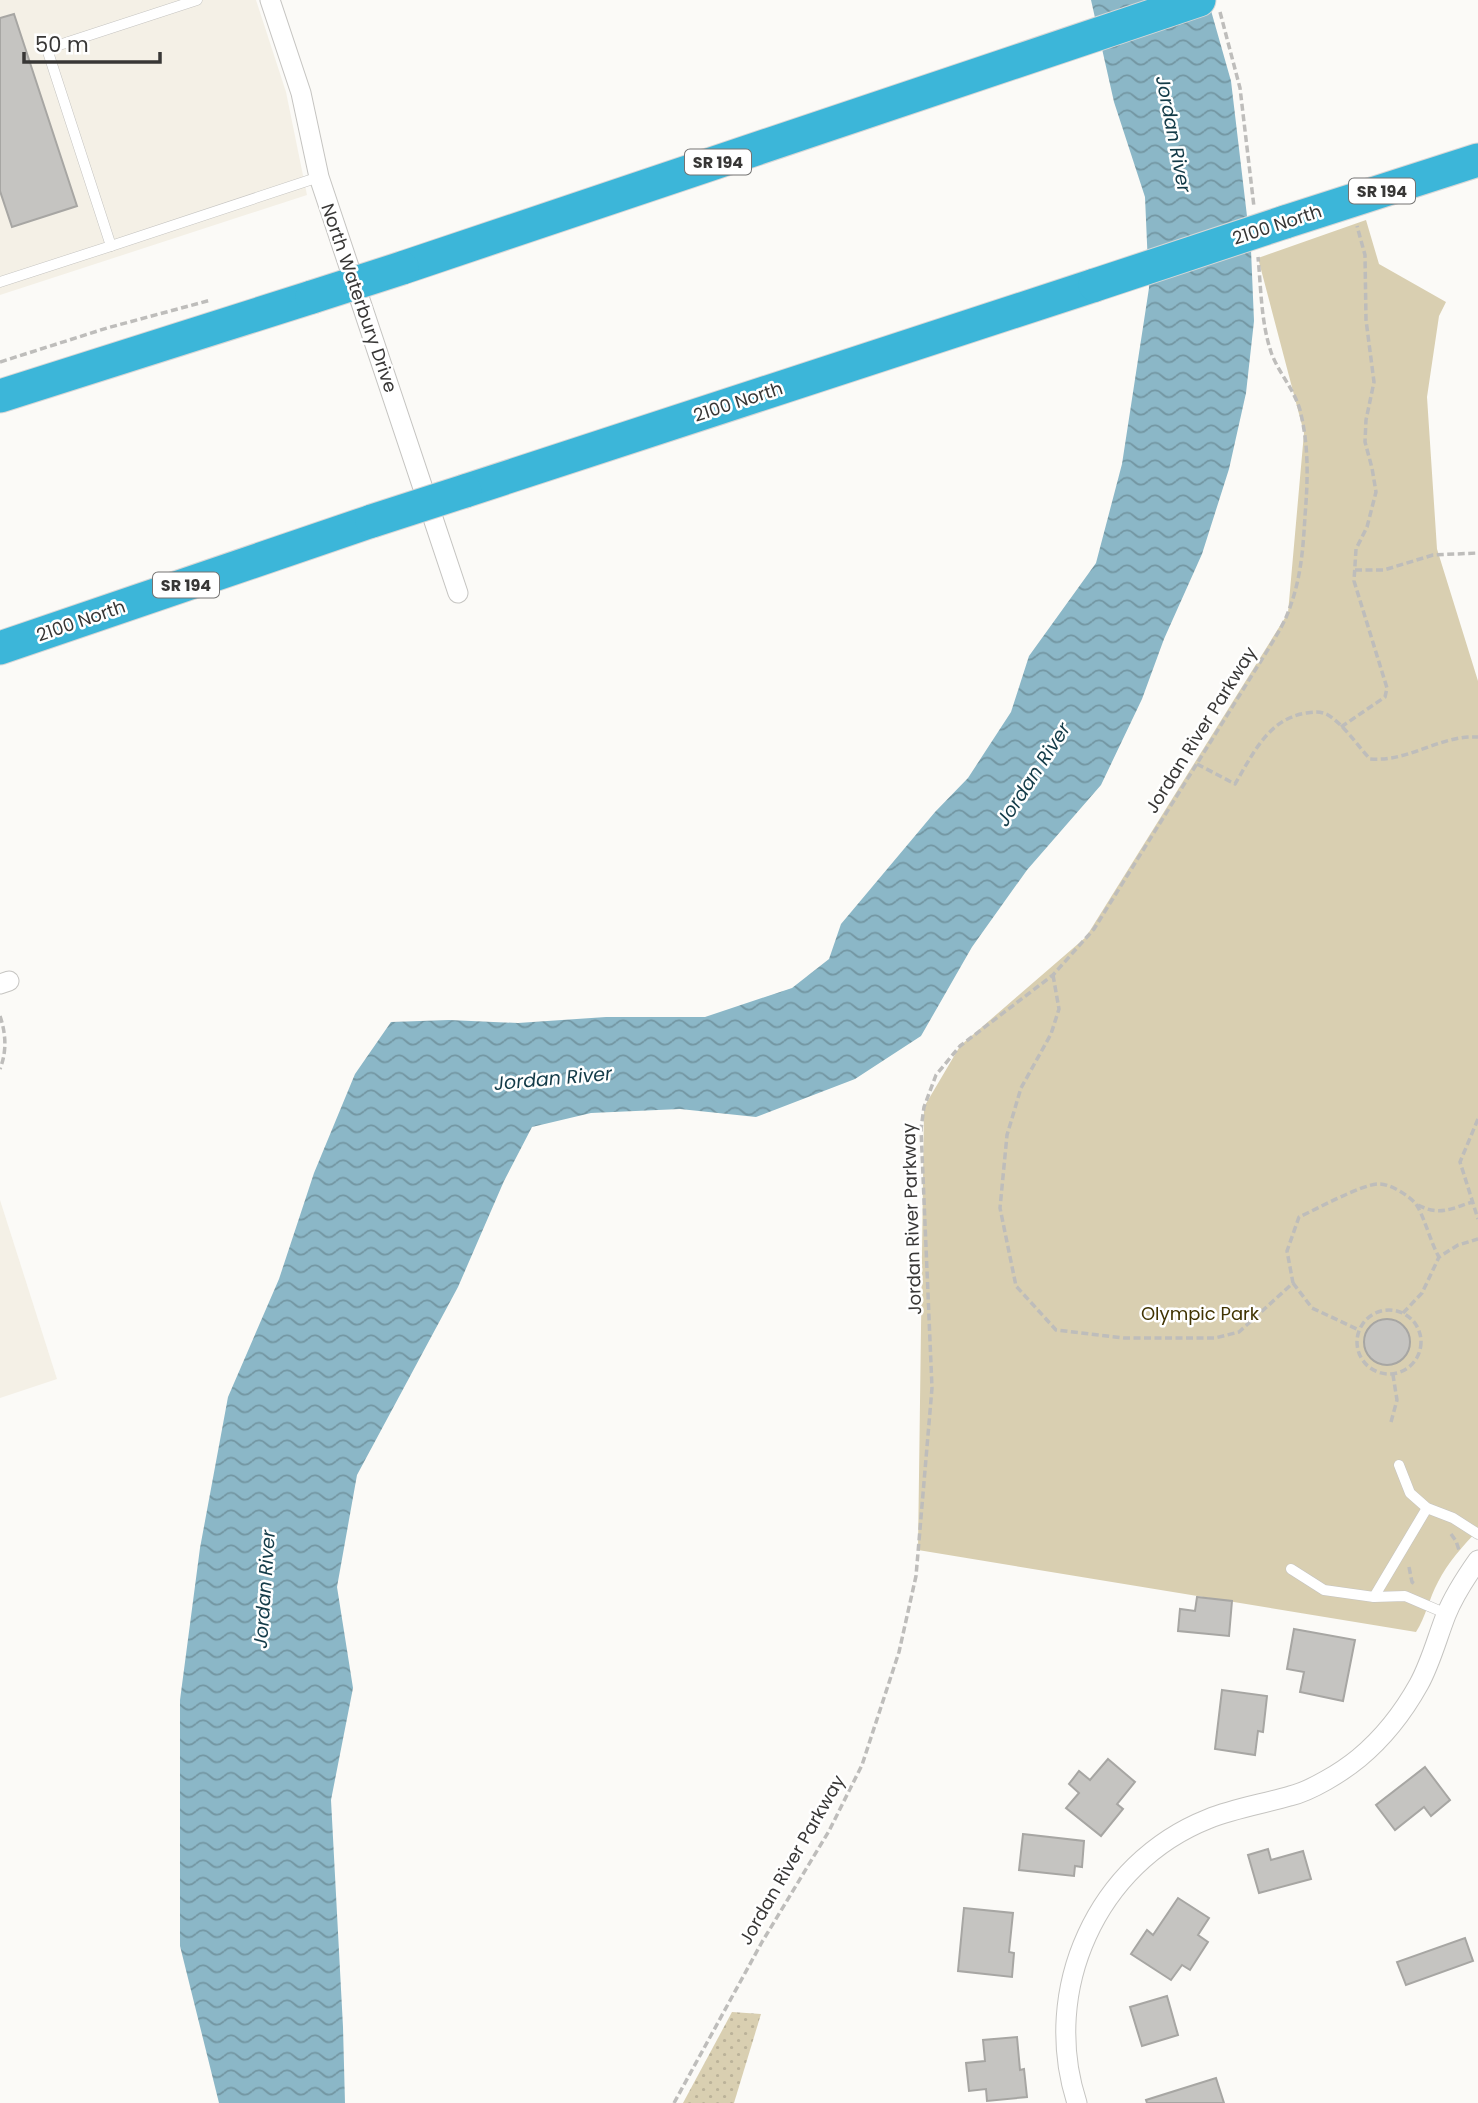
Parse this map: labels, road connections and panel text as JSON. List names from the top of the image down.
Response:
{
  "streets": {
    "highway": ["SR 194", "2100 North"],
    "street": ["North Waterbury Drive"],
    "path": ["Jordan River Parkway"]
  },
  "water": ["Jordan River"],
  "parks": ["Olympic Park"],
  "scale_bar": "50 m"
}
